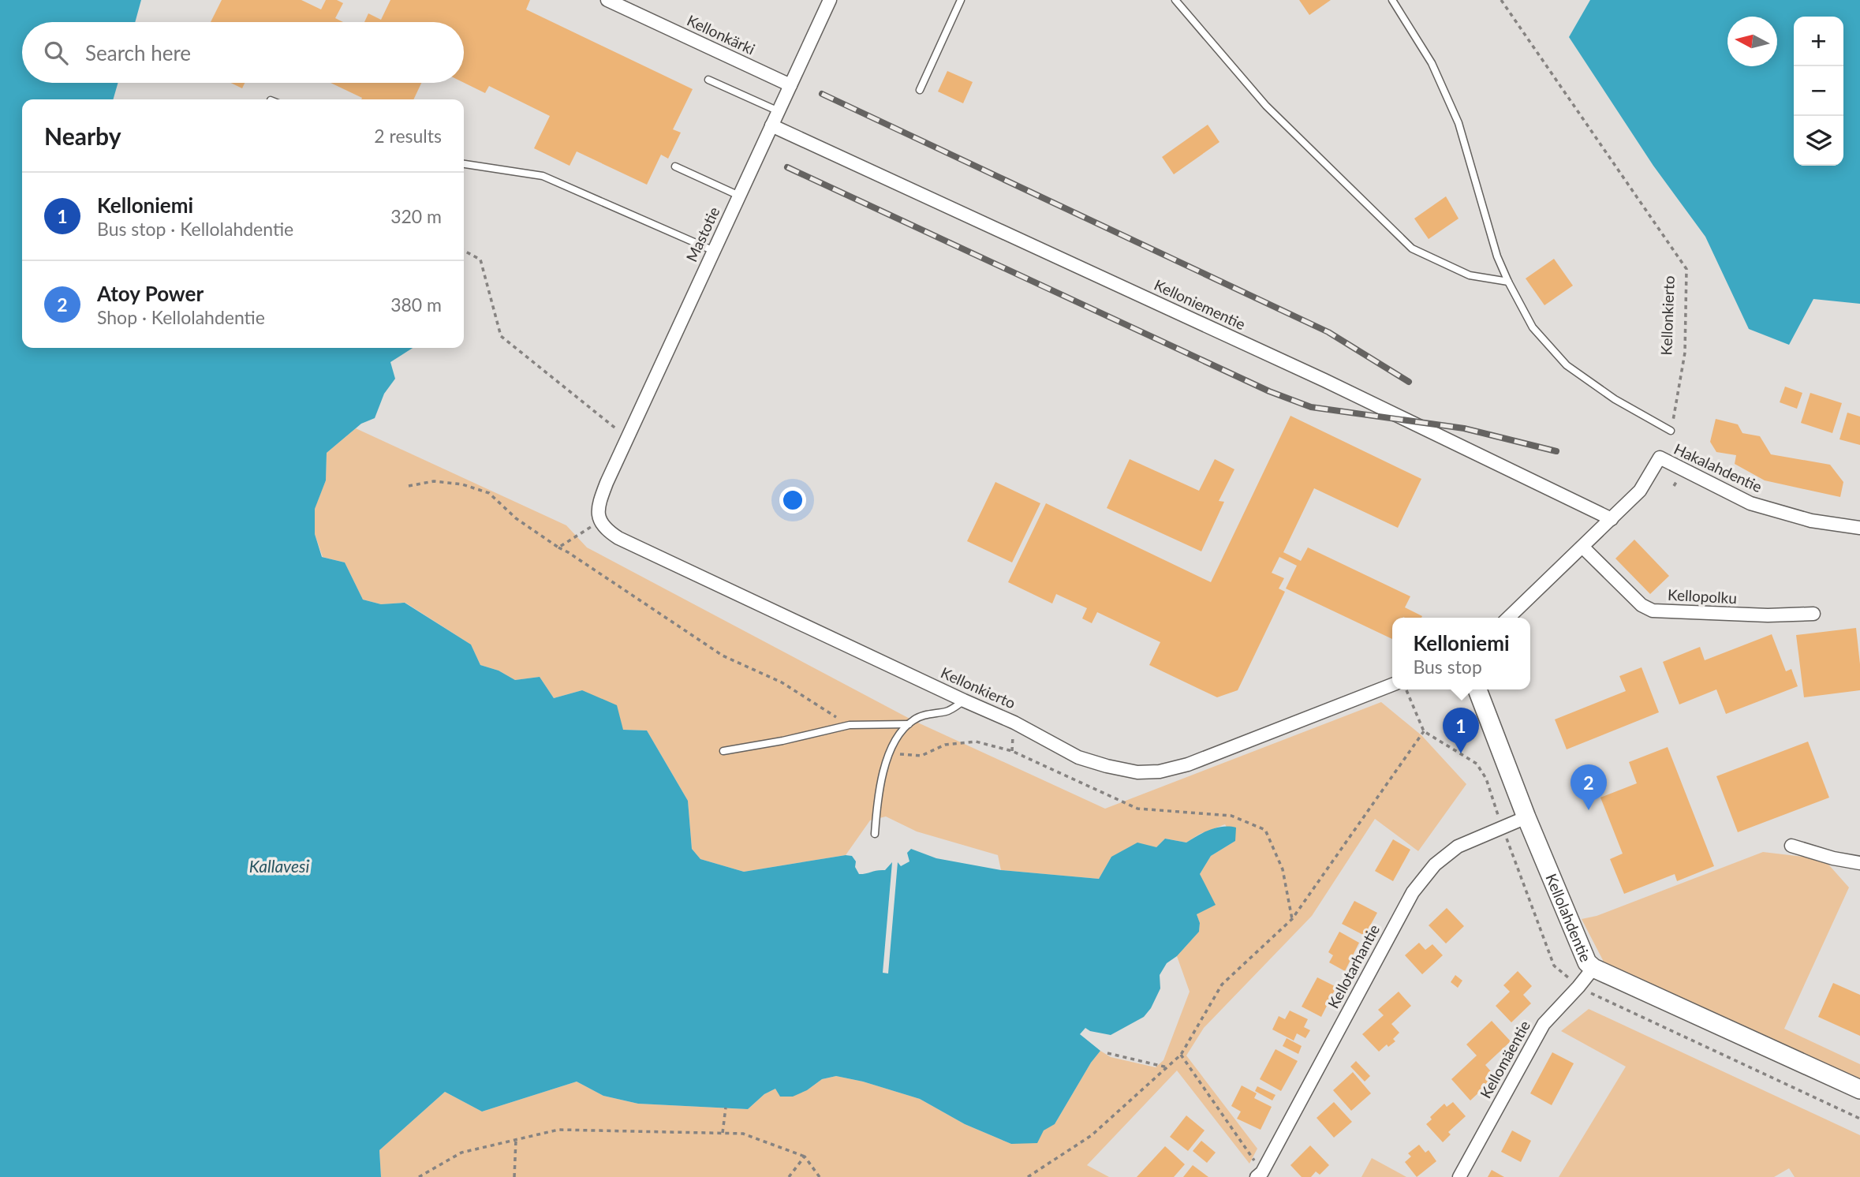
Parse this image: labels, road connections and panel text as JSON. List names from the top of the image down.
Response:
{
  "streets": {
    "street": [
      "Kellonkärki",
      "Mastotie",
      "Kelloniementie",
      "Kellonkierto",
      "Hakalahdentie",
      "Kellopolku",
      "Kellolahdentie",
      "Kellotarhantie",
      "Kellomäentie"
    ]
  },
  "crossings": [
    ["Kellonkärki", "Mastotie"],
    ["Mastotie", "Kelloniementie"],
    ["Mastotie", "Kellonkierto"],
    ["Kelloniementie", "Hakalahdentie"],
    ["Kellolahdentie", "Kellotarhantie"],
    ["Kellolahdentie", "Kellomäentie"]
  ],
  "water": ["Kallavesi"],
  "north": "left",
  "page": {
    "map_buttons": ["+", "−"],
    "search": "Search here",
    "heading": ["Nearby", "2 results"],
    "list": [
      {
        "mark": "1",
        "name": "Kelloniemi",
        "note": "Bus stop · Kellolahdentie",
        "value": "320 m"
      },
      {
        "mark": "2",
        "name": "Atoy Power",
        "note": "Shop · Kellolahdentie",
        "value": "380 m"
      }
    ],
    "popup": ["Kelloniemi", "Bus stop"],
    "pins": ["1", "2"]
  }
}
